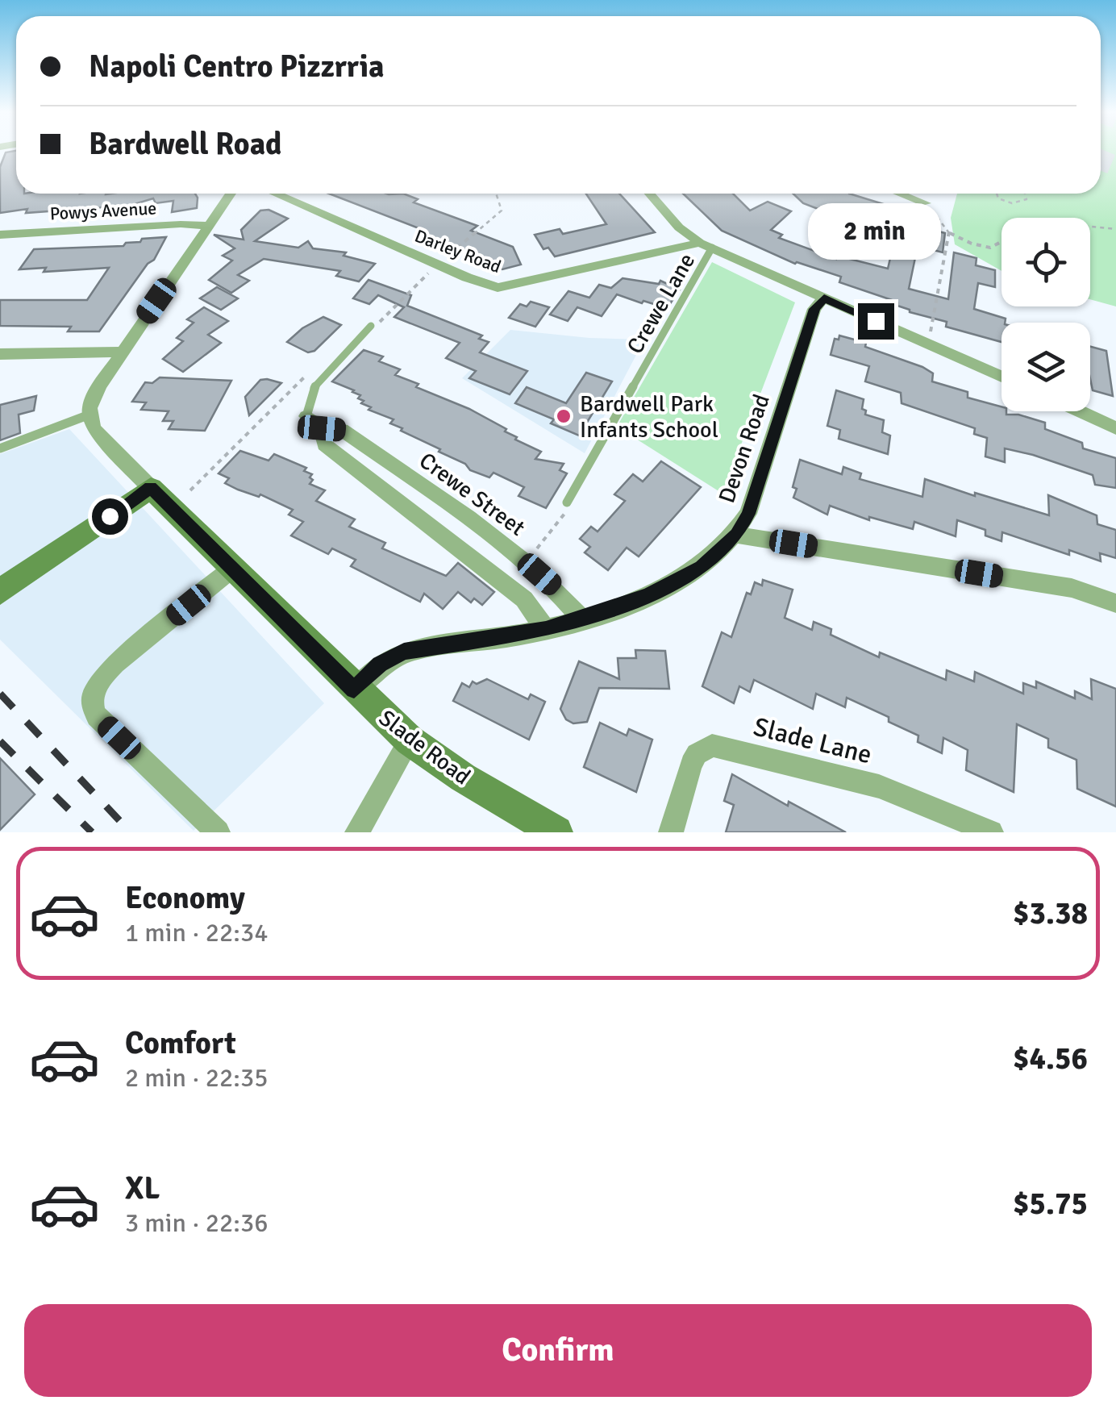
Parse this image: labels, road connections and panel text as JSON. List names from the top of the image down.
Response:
{
  "streets": {
    "main road": ["Slade Road"],
    "street": [
      "Powys Avenue",
      "Darley Road",
      "Devon Road",
      "Crewe Street",
      "Slade Lane"
    ],
    "lane": ["Crewe Lane"]
  },
  "crossings": [
    ["Darley Road", "Crewe Lane"],
    ["Devon Road", "Crewe Street"],
    ["Devon Road", "Slade Road"]
  ],
  "places": ["Bardwell Park Infants School"],
  "page": {
    "banner": ["Napoli Centro Pizzrria", "Bardwell Road"],
    "bubble": "2 min",
    "list": [
      {
        "name": "Economy",
        "note": "1 min · 22:34",
        "value": "$3.38"
      },
      {
        "name": "Comfort",
        "note": "2 min · 22:35",
        "value": "$4.56"
      },
      {
        "name": "XL",
        "note": "3 min · 22:36",
        "value": "$5.75"
      }
    ],
    "buttons": "Confirm"
  }
}
